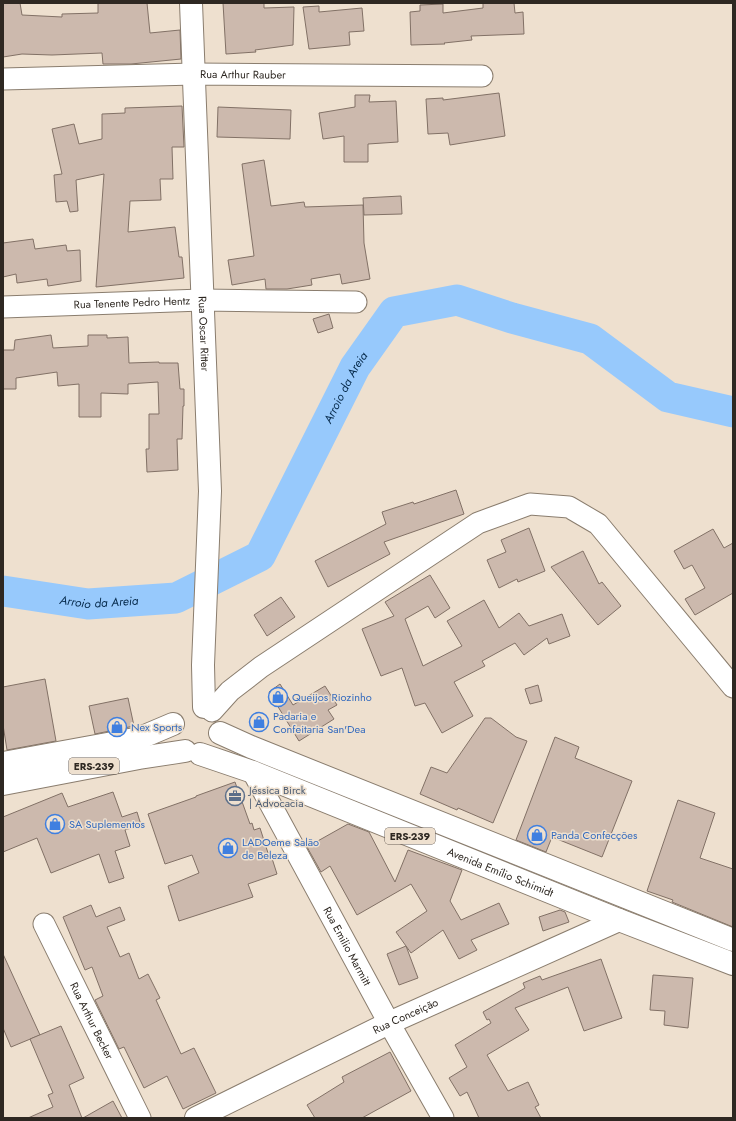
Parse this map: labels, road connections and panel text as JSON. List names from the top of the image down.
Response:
{
  "streets": {
    "main road": [
      "Rua Oscar Ritter",
      "ERS-239",
      "Avenida Emílio Schimidt",
      "Rua Conceição"
    ],
    "street": [
      "Rua Arthur Rauber",
      "Rua Tenente Pedro Hentz",
      "Rua Emilio Marmitt",
      "Rua Arthur Becker"
    ]
  },
  "crossings": [
    ["Rua Arthur Rauber", "Rua Oscar Ritter"],
    ["Rua Tenente Pedro Hentz", "Rua Oscar Ritter"],
    ["Rua Oscar Ritter", "ERS-239"],
    ["Rua Oscar Ritter", "Avenida Emílio Schimidt"],
    ["ERS-239", "Avenida Emílio Schimidt"],
    ["Avenida Emílio Schimidt", "Rua Emilio Marmitt"],
    ["Avenida Emílio Schimidt", "Rua Conceição"],
    ["Rua Emilio Marmitt", "Rua Conceição"]
  ],
  "water": ["Arroio da Areia"],
  "places": {
    "shop": [
      "Queijos Riozinho",
      "Padaria e Confeitaria San'Dea",
      "Nex Sports",
      "SA Suplementos",
      "Panda Confecções",
      "LADOeme Salão de Beleza"
    ],
    "office": ["Jéssica Birck | Advocacia"]
  }
}
